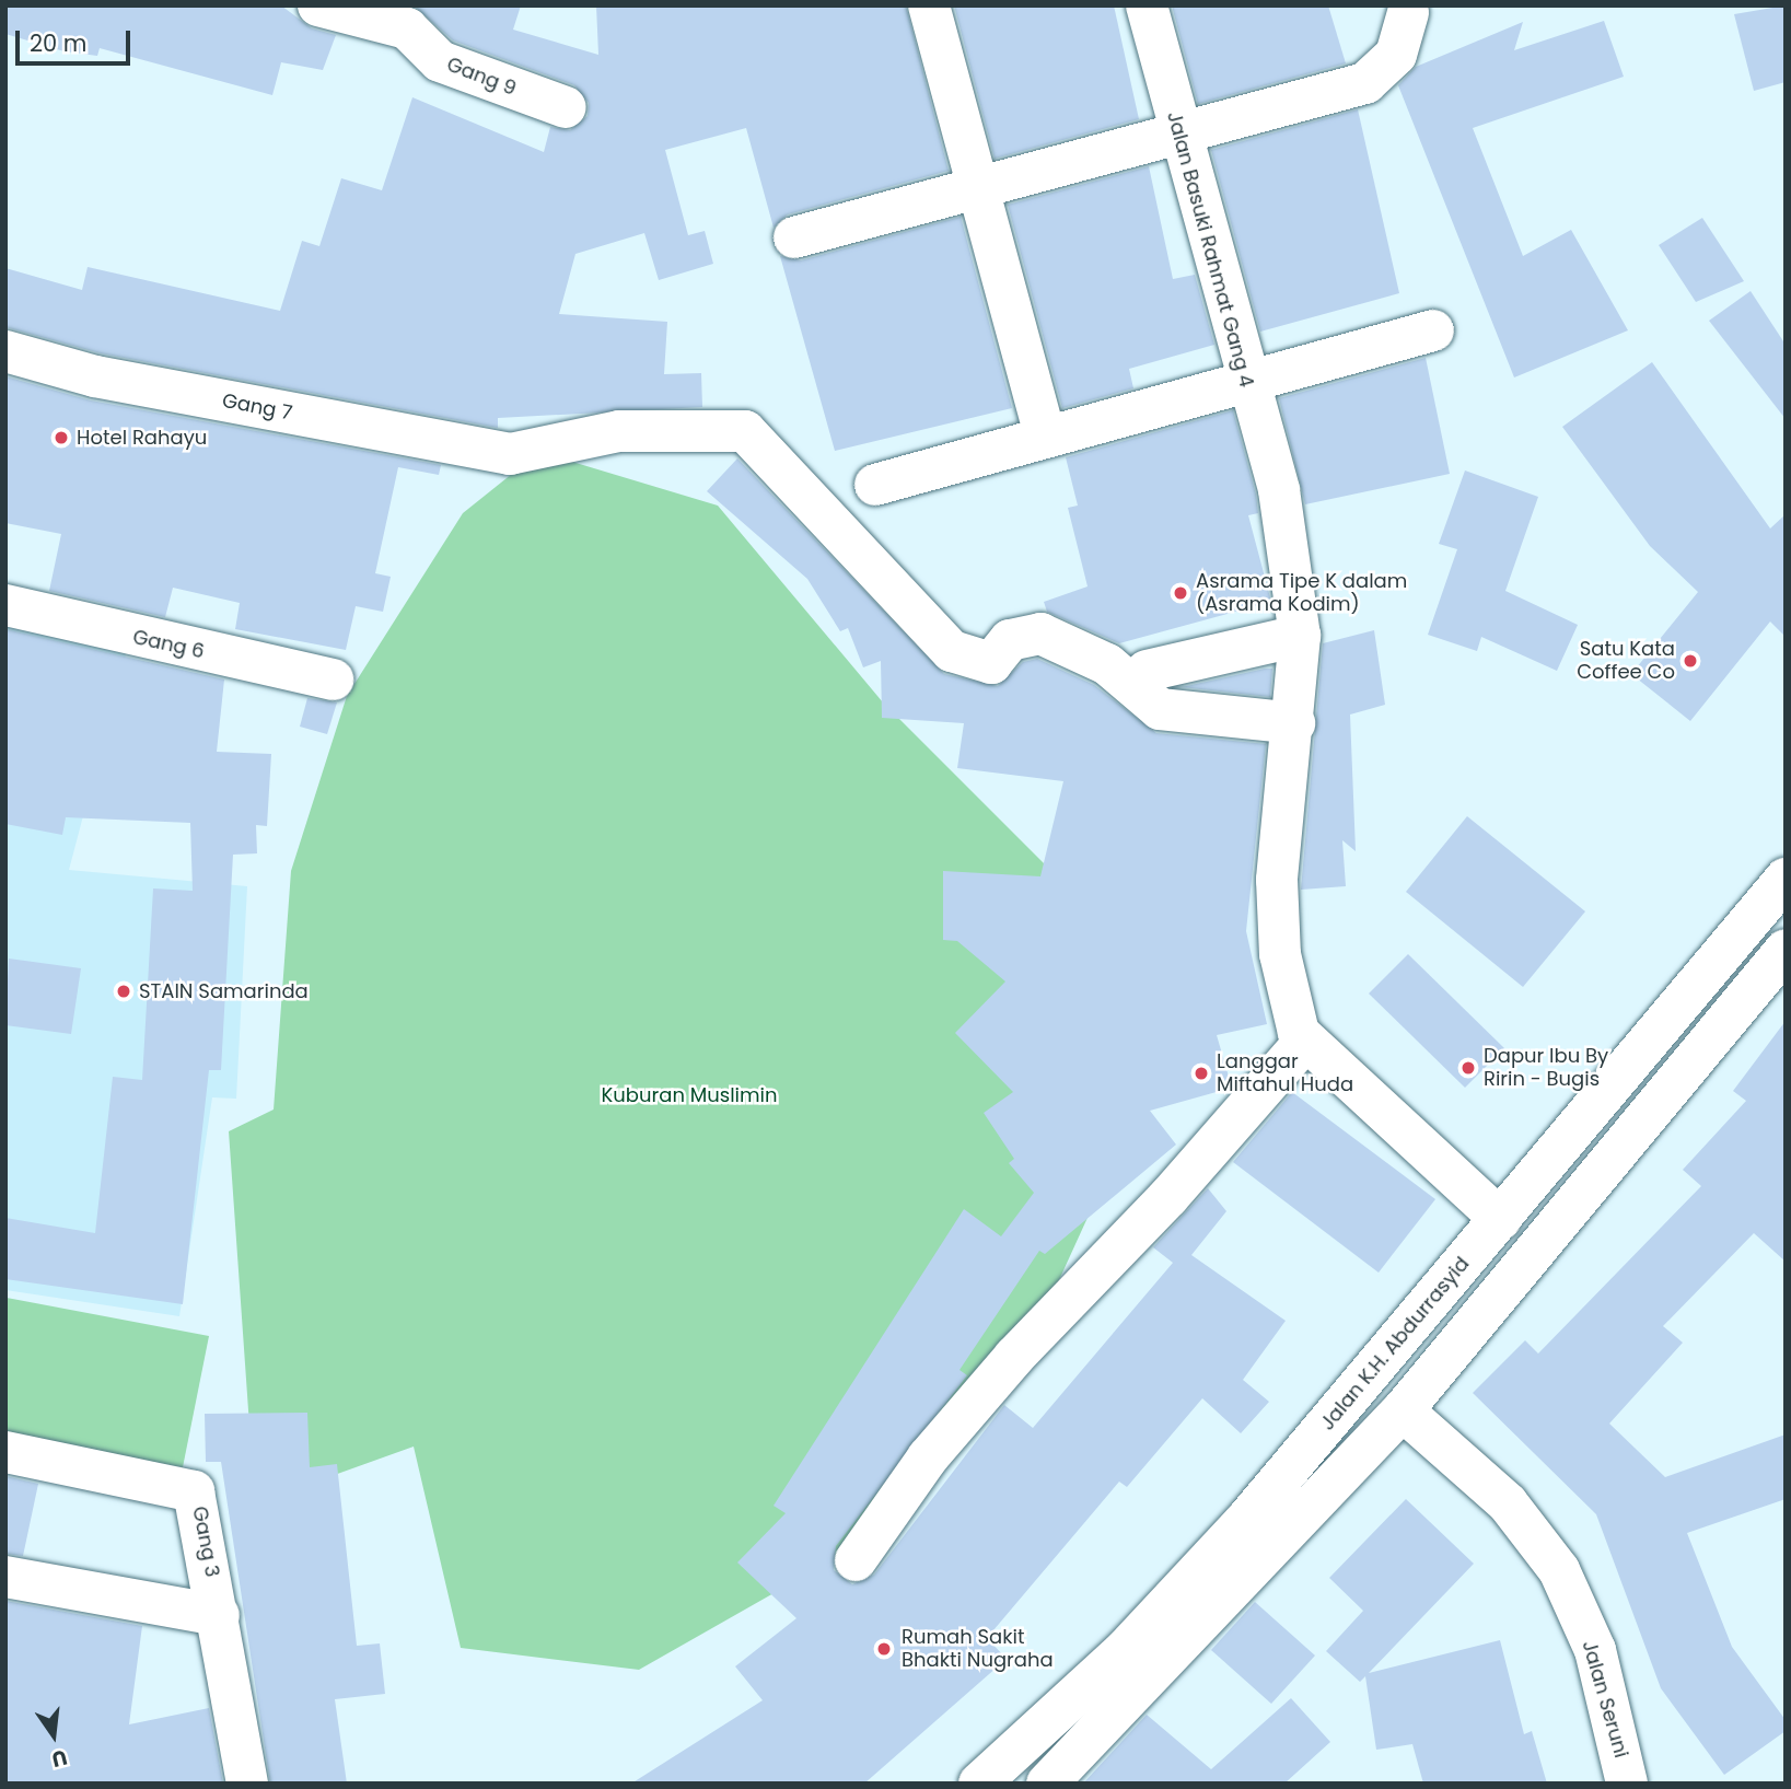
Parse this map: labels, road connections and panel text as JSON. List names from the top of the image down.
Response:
{
  "streets": {
    "street": [
      "Gang 9",
      "Jalan Basuki Rahmat Gang 4",
      "Gang 7",
      "Gang 6",
      "Jalan K.H. Abdurrasyid",
      "Gang 3",
      "Jalan Seruni"
    ]
  },
  "crossings": [
    ["Jalan Basuki Rahmat Gang 4", "Gang 7"]
  ],
  "parks": ["Kuburan Muslimin"],
  "places": [
    "Hotel Rahayu",
    "Asrama Tipe K dalam (Asrama Kodim)",
    "Satu Kata Coffee Co",
    "STAIN Samarinda",
    "Dapur Ibu By Ririn - Bugis",
    "Langgar Miftahul Huda",
    "Rumah Sakit Bhakti Nugraha"
  ],
  "scale_bar": "20 m",
  "north": "bottom"
}
